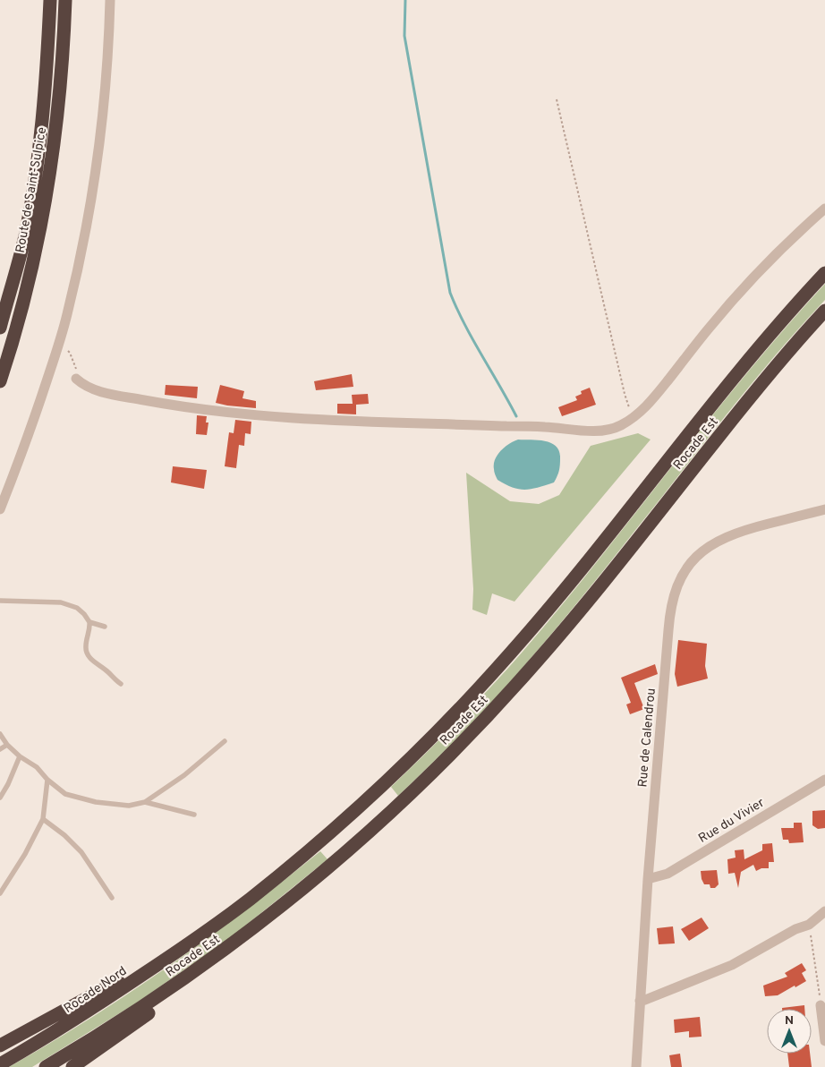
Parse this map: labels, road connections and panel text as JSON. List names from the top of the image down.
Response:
{
  "streets": {
    "highway": ["Route de Saint-Sulpice", "Rocade Est", "Rocade Nord"],
    "street": ["Rue de Calendrou", "Rue du Vivier"]
  },
  "crossings": [
    ["Rocade Est", "Rocade Nord"],
    ["Rue de Calendrou", "Rue du Vivier"]
  ],
  "north": "top"
}
